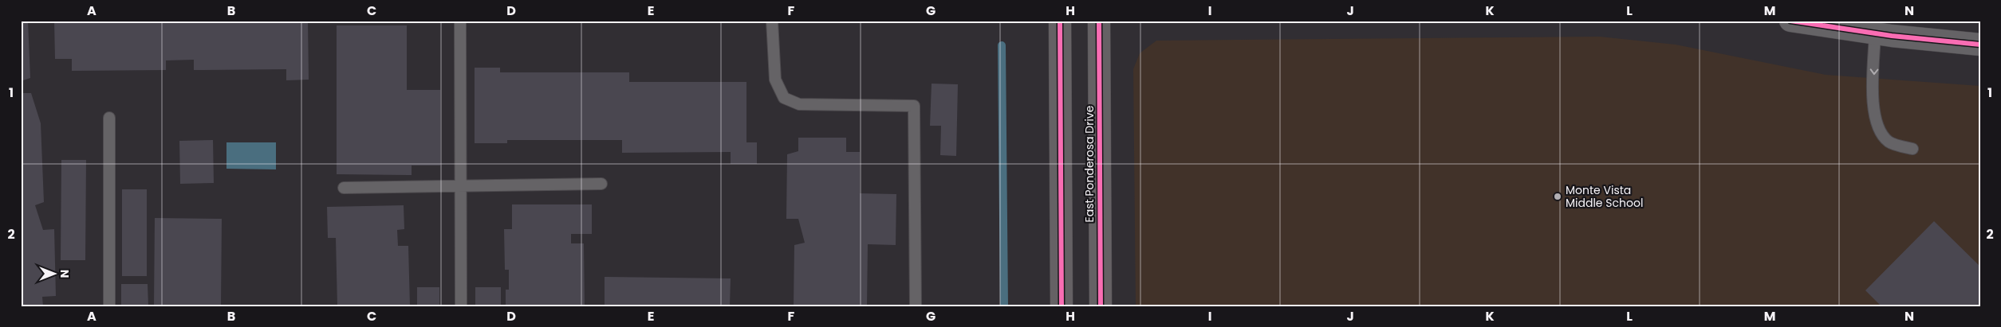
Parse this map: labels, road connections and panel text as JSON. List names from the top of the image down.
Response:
{
  "streets": {
    "main road": ["East Ponderosa Drive"]
  },
  "places": ["Monte Vista Middle School"],
  "north": "right",
  "grid": {
    "columns": [
      "A",
      "B",
      "C",
      "D",
      "E",
      "F",
      "G",
      "H",
      "I",
      "J",
      "K",
      "L",
      "M",
      "N"
    ],
    "rows": ["1", "2"]
  }
}
